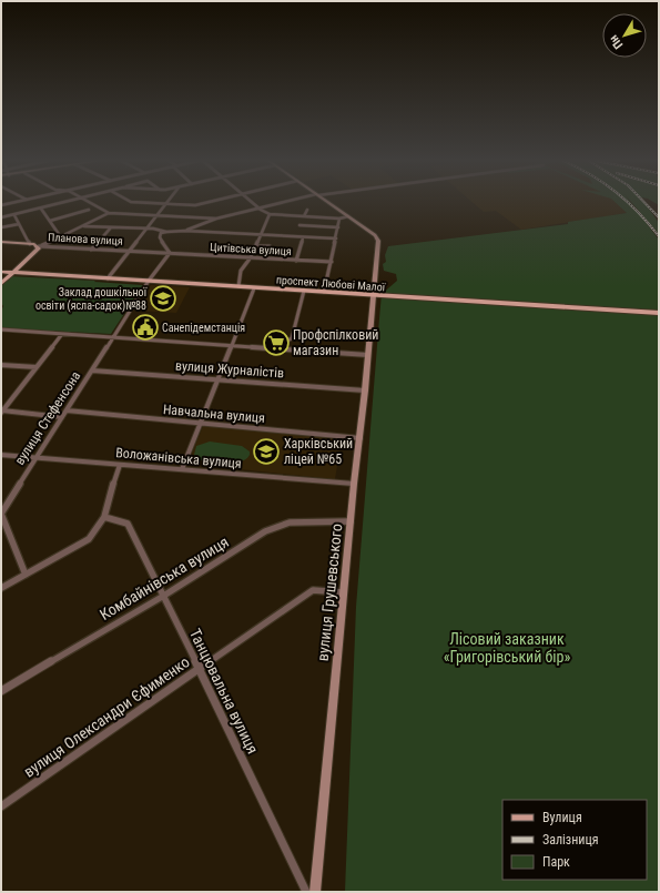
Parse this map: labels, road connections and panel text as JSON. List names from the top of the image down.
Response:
{
  "streets": {
    "main road": ["Планова вулиця", "проспект Любові Малої"],
    "street": [
      "Цитівська вулиця",
      "вулиця Журналістів",
      "Навчальна вулиця",
      "вулиця Стефенсона",
      "Воложанівська вулиця",
      "Комбайнівська вулиця",
      "вулиця Грушевського",
      "Танцювальна вулиця",
      "вулиця Олександри Єфименко"
    ]
  },
  "crossings": [
    ["Планова вулиця", "Цитівська вулиця"],
    ["Планова вулиця", "вулиця Стефенсона"],
    ["Цитівська вулиця", "вулиця Стефенсона"],
    ["проспект Любові Малої", "вулиця Стефенсона"],
    ["проспект Любові Малої", "вулиця Грушевського"],
    ["вулиця Журналістів", "вулиця Стефенсона"],
    ["вулиця Журналістів", "вулиця Грушевського"],
    ["Навчальна вулиця", "вулиця Стефенсона"],
    ["Навчальна вулиця", "вулиця Грушевського"],
    ["вулиця Стефенсона", "Воложанівська вулиця"],
    ["Воложанівська вулиця", "вулиця Грушевського"],
    ["Комбайнівська вулиця", "вулиця Грушевського"],
    ["Комбайнівська вулиця", "Танцювальна вулиця"],
    ["вулиця Грушевського", "вулиця Олександри Єфименко"],
    ["Танцювальна вулиця", "вулиця Олександри Єфименко"]
  ],
  "parks": ["Лісовий заказник «Григорівський бір»"],
  "places": {
    "school or university": ["Заклад дошкільної освіти (ясла-садок)№88", "Харківський ліцей №65"],
    "public building": ["Санепідемстанція"],
    "supermarket": ["Профспілковий магазин"]
  },
  "legend": ["Вулиця", "Залізниця", "Парк"],
  "north": "bottom left"
}
